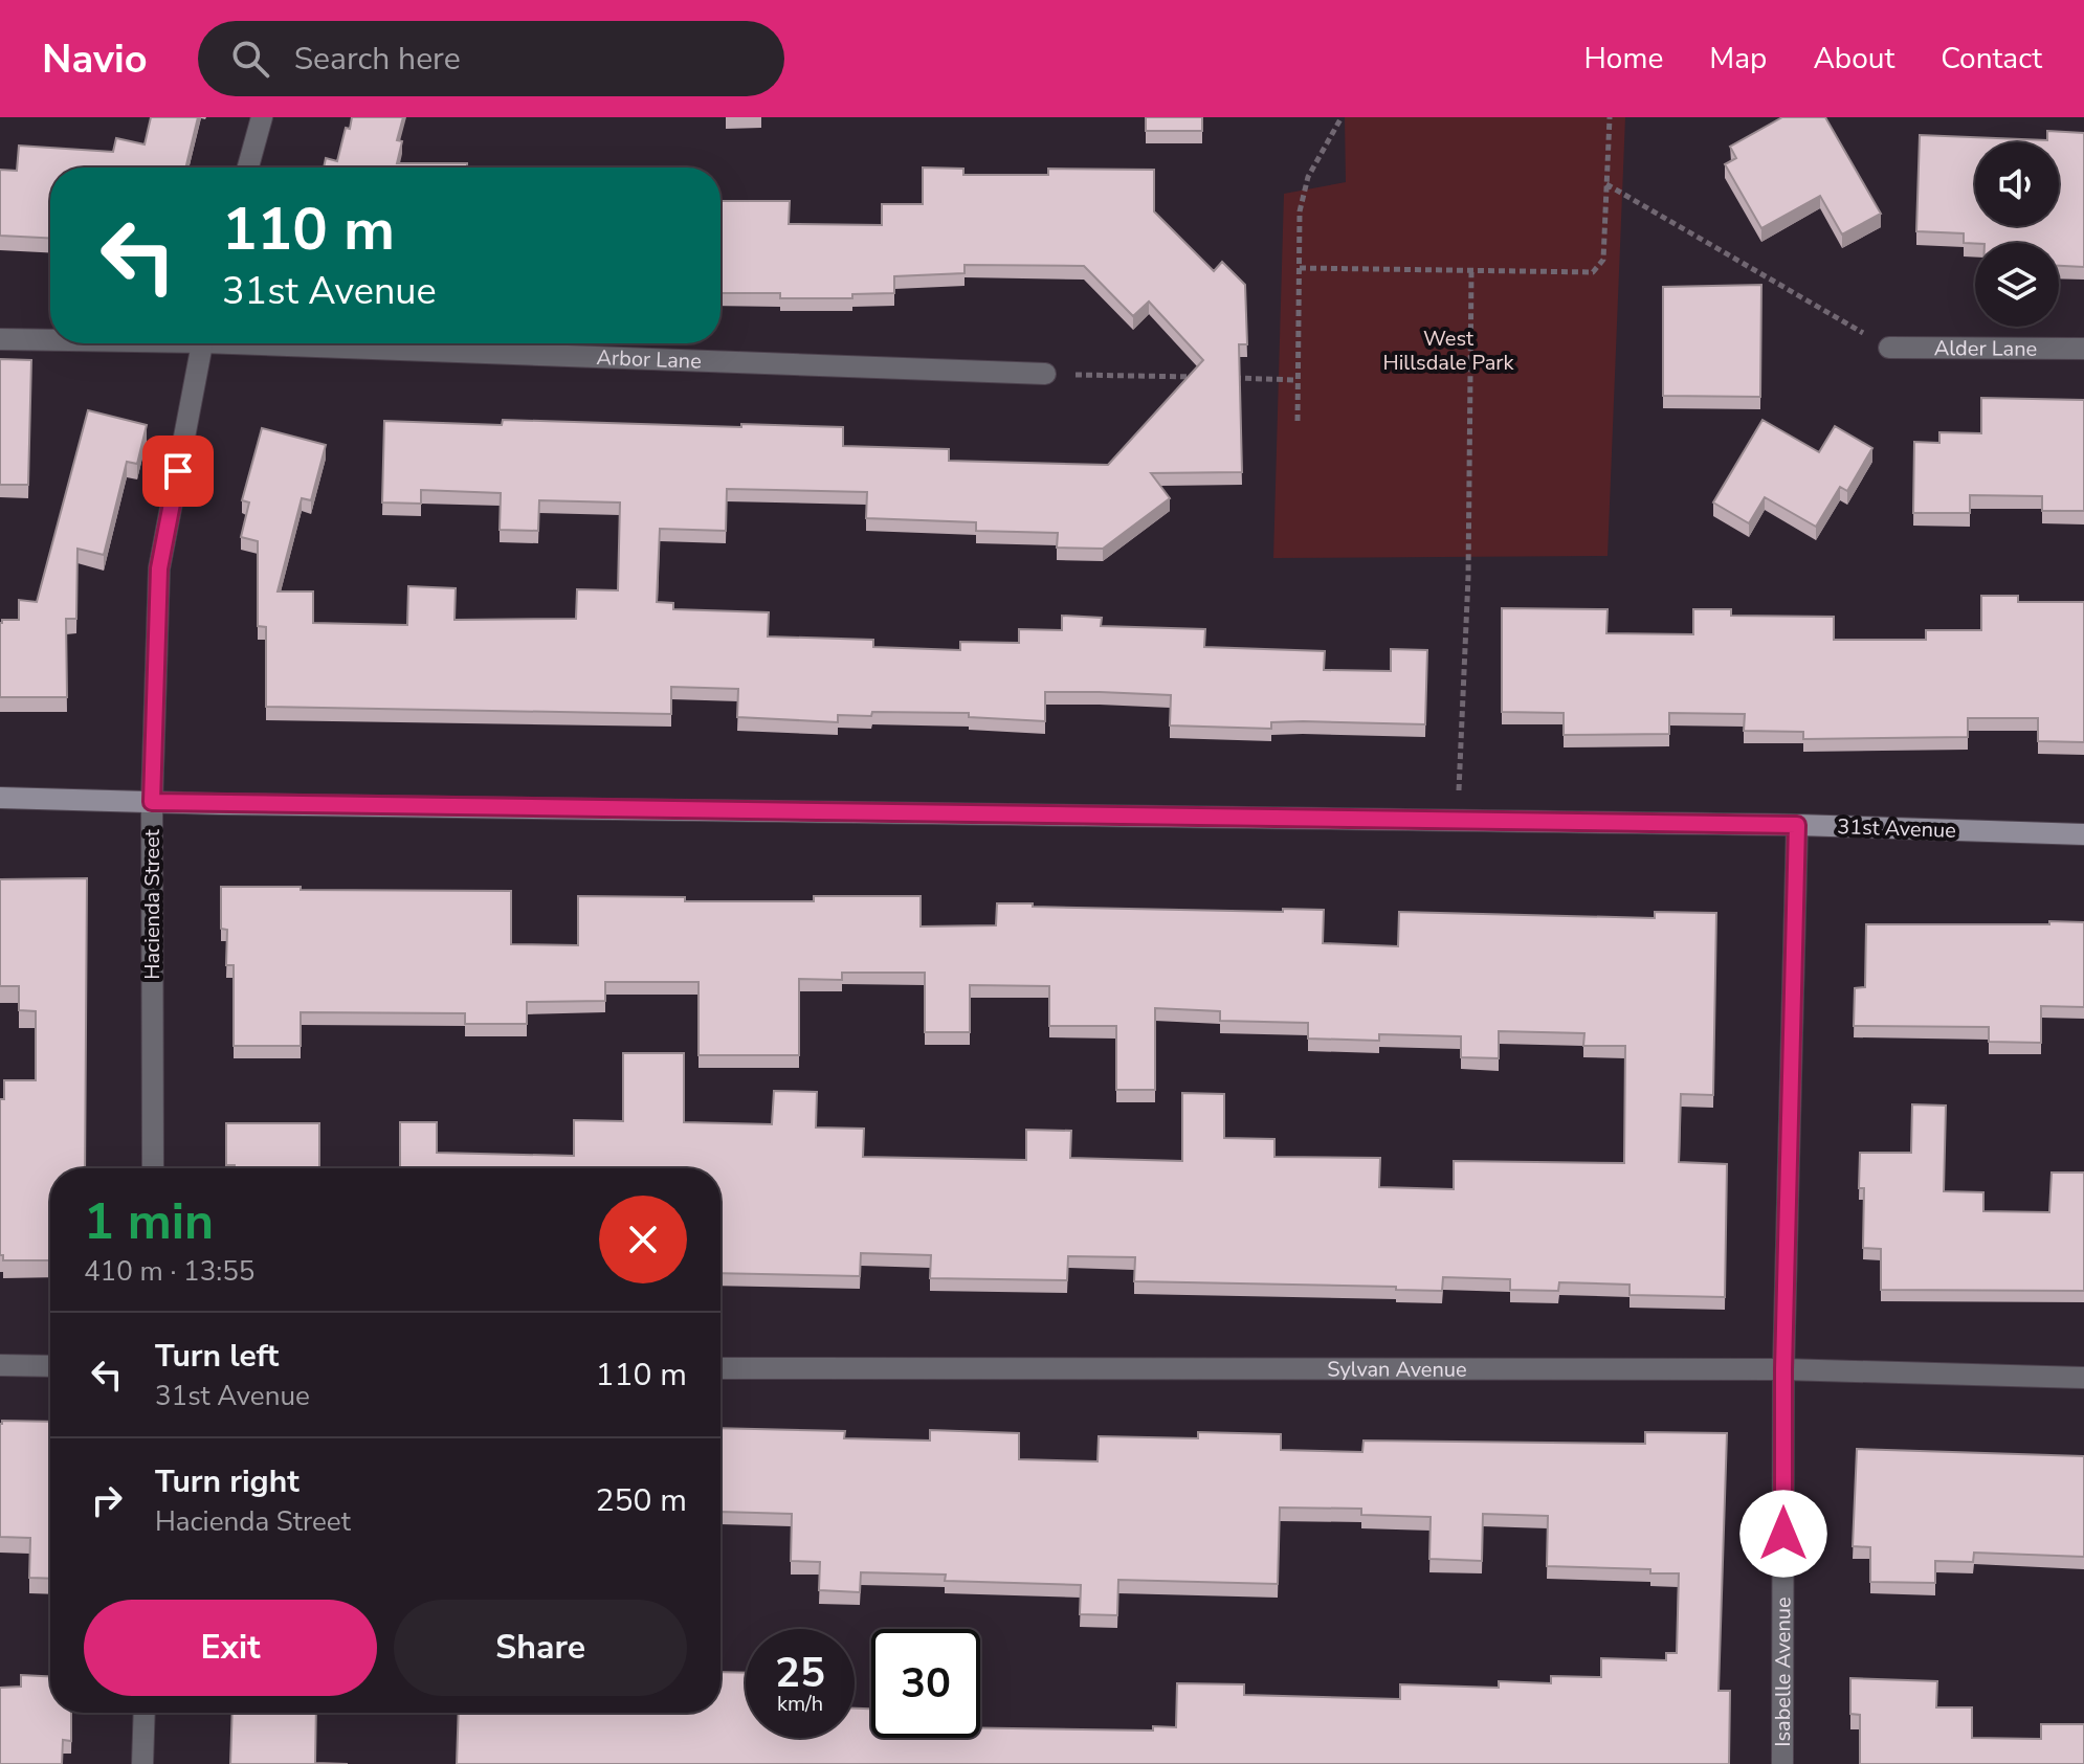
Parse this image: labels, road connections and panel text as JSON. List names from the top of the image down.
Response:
{
  "streets": {
    "street": [
      "Alder Lane",
      "Arbor Lane",
      "31st Avenue",
      "Hacienda Street",
      "Sylvan Avenue",
      "Isabelle Avenue"
    ]
  },
  "crossings": [
    ["31st Avenue", "Hacienda Street"],
    ["31st Avenue", "Isabelle Avenue"],
    ["Sylvan Avenue", "Isabelle Avenue"]
  ],
  "parks": ["West Hillsdale Park"],
  "page": {
    "header": "Navio",
    "search": "Search here",
    "nav": [
      "Home",
      "Map",
      "About",
      "Contact"
    ],
    "turn": ["110 m", "31st Avenue"],
    "heading": ["1 min", "410 m · 13:55"],
    "list": [
      {
        "name": "Turn left",
        "note": "31st Avenue",
        "value": "110 m"
      },
      {
        "name": "Turn right",
        "note": "Hacienda Street",
        "value": "250 m"
      }
    ],
    "buttons": ["Exit", "Share"],
    "speed": "25 km/h",
    "limit": "30"
  }
}
